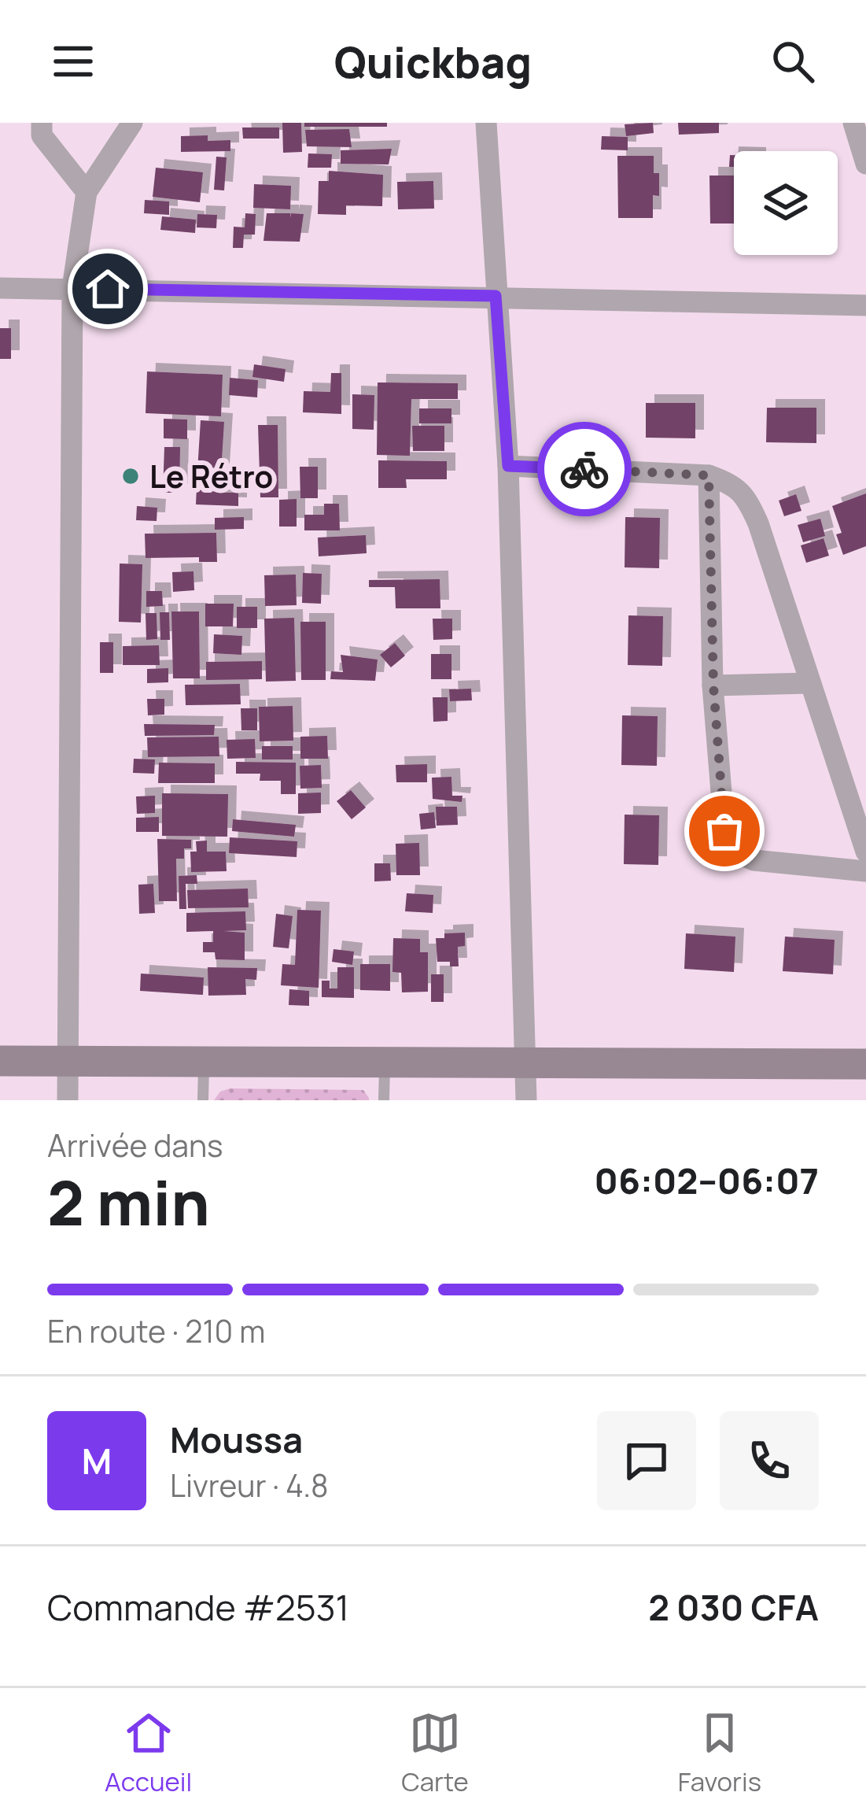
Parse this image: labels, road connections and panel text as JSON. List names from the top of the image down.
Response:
{
  "places": ["Le Rétro"],
  "page": {
    "header": "Quickbag",
    "heading": ["2 min", "Arrivée dans", "06:02–06:07"],
    "panel": [
      "Moussa",
      "Livreur · 4.8",
      "Commande #2531",
      "2 030 CFA"
    ],
    "bar": "En route · 210 m",
    "round": "M",
    "tabs": ["Accueil", "Carte", "Favoris"]
  }
}
